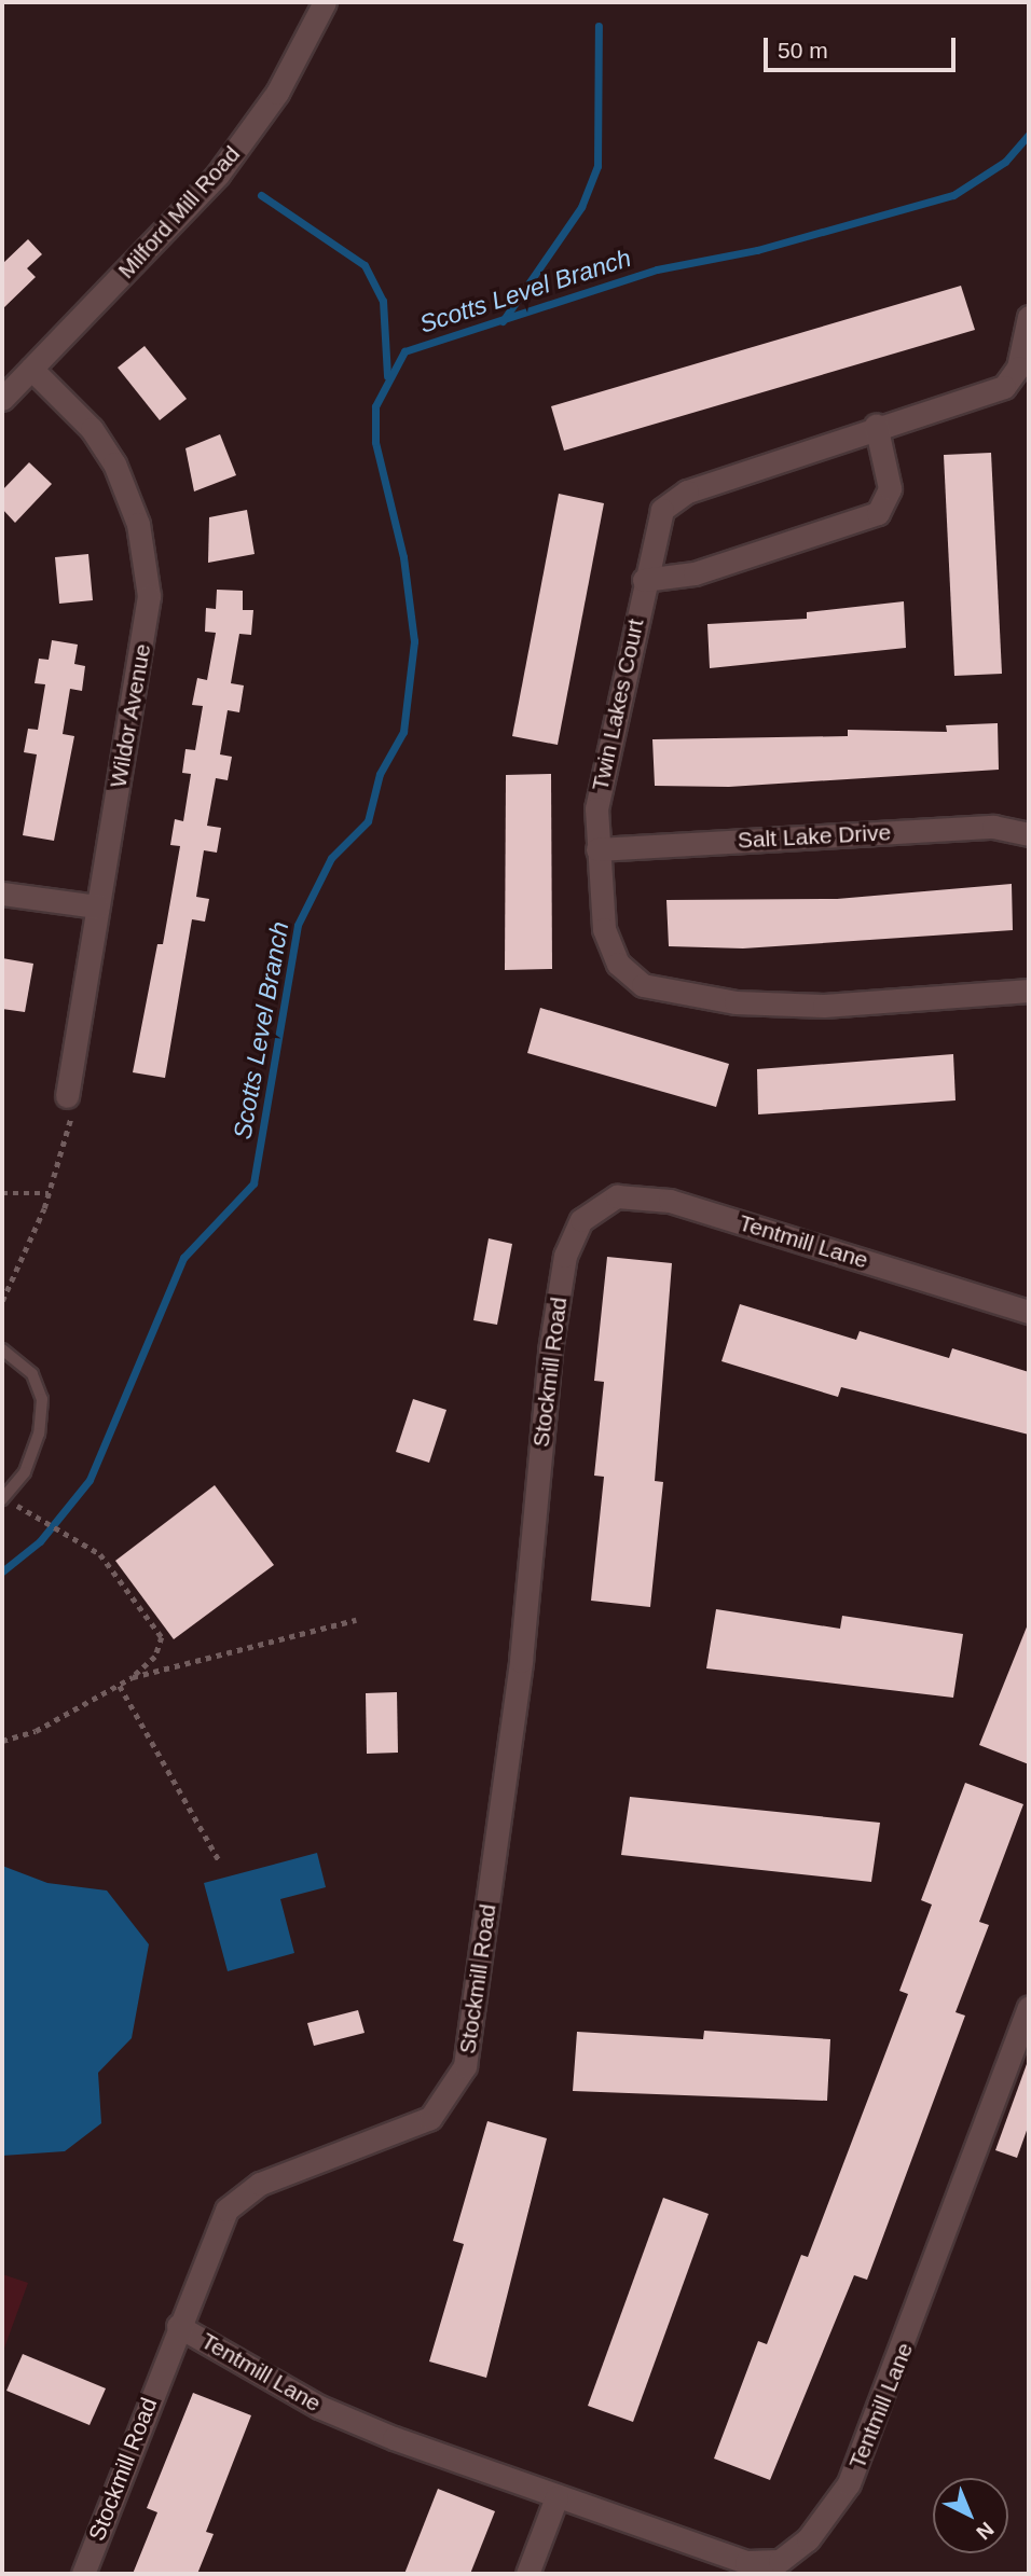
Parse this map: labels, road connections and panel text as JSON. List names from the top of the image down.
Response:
{
  "streets": {
    "street": [
      "Milford Mill Road",
      "Twin Lakes Court",
      "Wildor Avenue",
      "Salt Lake Drive",
      "Tentmill Lane",
      "Stockmill Road"
    ]
  },
  "crossings": [
    ["Milford Mill Road", "Wildor Avenue"],
    ["Twin Lakes Court", "Salt Lake Drive"],
    ["Tentmill Lane", "Stockmill Road"]
  ],
  "water": ["Scotts Level Branch"],
  "scale_bar": "50 m",
  "north": "bottom right"
}
